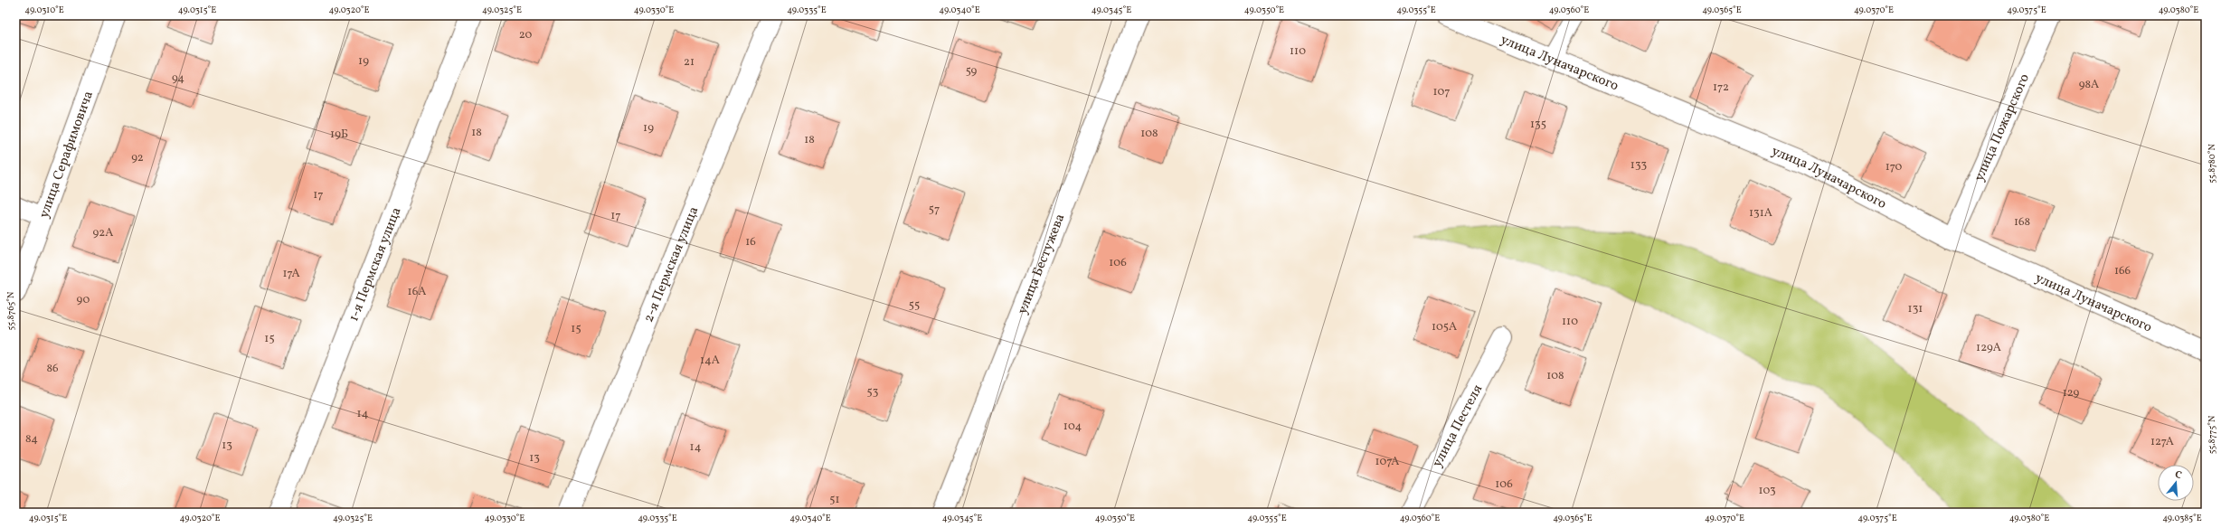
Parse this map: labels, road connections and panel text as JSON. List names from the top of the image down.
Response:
{
  "streets": {
    "street": [
      "улица Луначарского",
      "улица Пожарского",
      "улица Серафимовича",
      "1-я Пермская улица",
      "2-я Пермская улица",
      "улица Бестужева",
      "улица Пестеля"
    ]
  },
  "crossings": [
    ["улица Луначарского", "улица Пожарского"]
  ],
  "house_numbers": [
    "20",
    "110",
    "19",
    "21",
    "59",
    "94",
    "98А",
    "172",
    "107",
    "135",
    "19",
    "18",
    "108",
    "19Б",
    "18",
    "92",
    "133",
    "170",
    "17",
    "57",
    "131А",
    "17",
    "168",
    "92А",
    "16",
    "106",
    "166",
    "17А",
    "16А",
    "90",
    "55",
    "131",
    "110",
    "105А",
    "15",
    "15",
    "129А",
    "14А",
    "86",
    "108",
    "53",
    "129",
    "14",
    "104",
    "84",
    "127А",
    "13",
    "14",
    "13",
    "107А",
    "106",
    "103",
    "51"
  ],
  "north": "top",
  "coordinates": [
    "49.0310°E",
    "49.0315°E",
    "49.0320°E",
    "49.0325°E",
    "49.0330°E",
    "49.0335°E",
    "49.0340°E",
    "49.0345°E",
    "49.0350°E",
    "49.0355°E",
    "49.0360°E",
    "49.0365°E",
    "49.0370°E",
    "49.0375°E",
    "49.0380°E",
    "55.8780°N",
    "55.8765°N",
    "55.8775°N",
    "49.0385°E"
  ]
}
